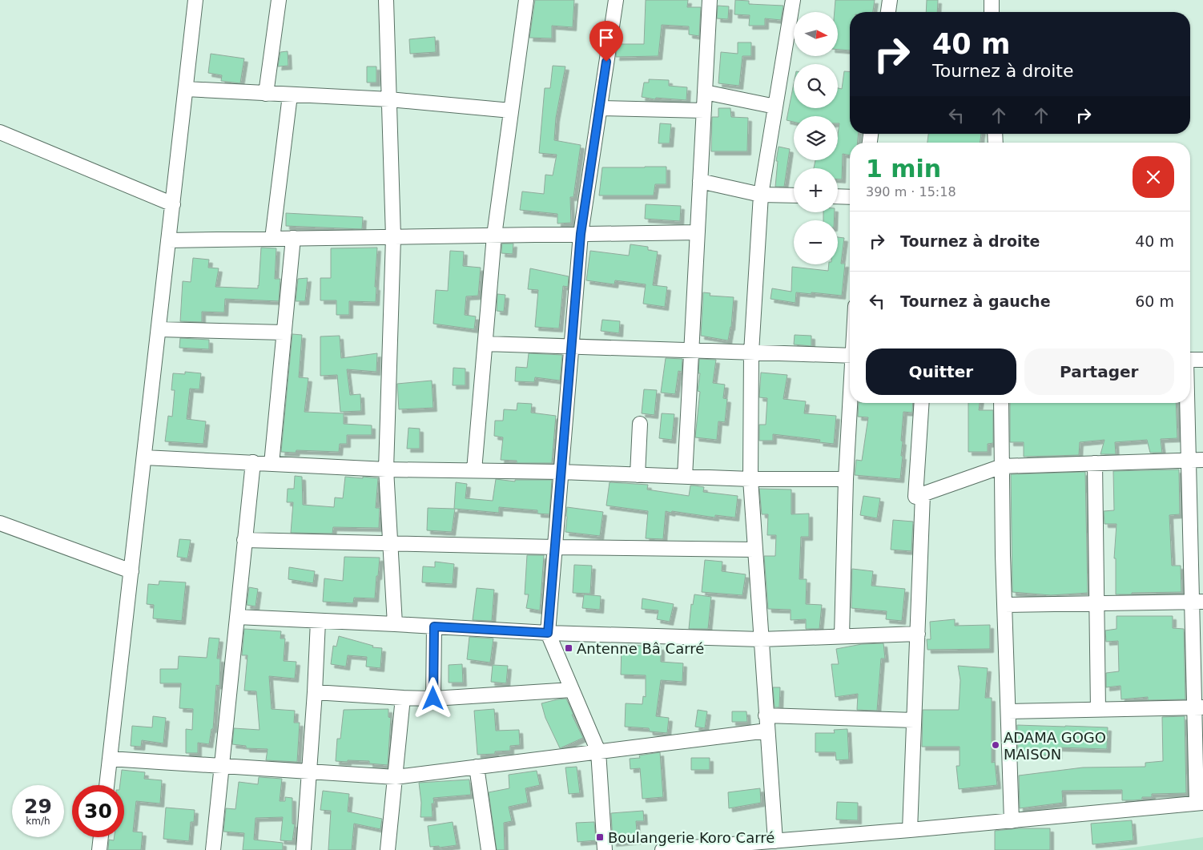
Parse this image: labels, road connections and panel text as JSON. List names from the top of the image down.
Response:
{
  "places": {
    "transit": ["Antenne Bâ Carré", "Boulangerie Koro Carré"],
    "other": ["ADAMA GOGO MAISON"]
  },
  "north": "right",
  "page": {
    "map_buttons": ["+", "−"],
    "turn": ["40 m", "Tournez à droite"],
    "heading": ["1 min", "390 m · 15:18"],
    "list": [
      {
        "name": "Tournez à droite",
        "value": "40 m"
      },
      {
        "name": "Tournez à gauche",
        "value": "60 m"
      }
    ],
    "buttons": ["Quitter", "Partager"],
    "speed": "29 km/h",
    "limit": "30"
  }
}
